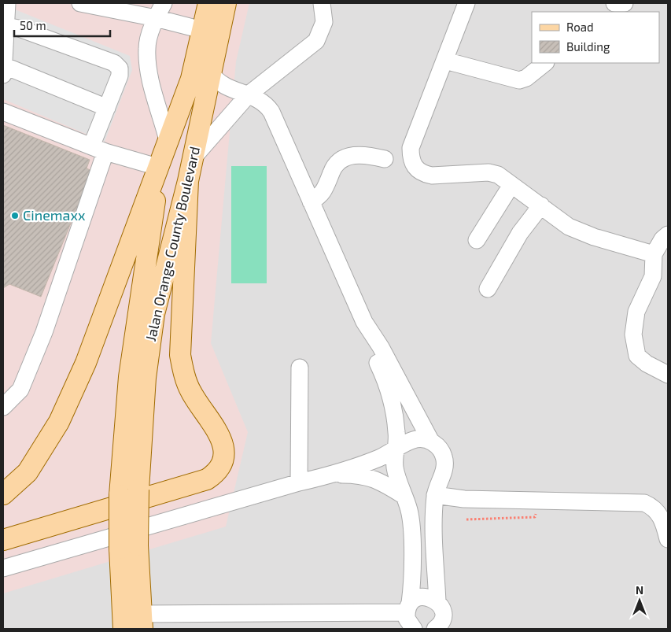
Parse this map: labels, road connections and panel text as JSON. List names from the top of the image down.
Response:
{
  "streets": {
    "main road": ["Jalan Orange County Boulevard"]
  },
  "places": ["Cinemaxx"],
  "legend": ["Road", "Building"],
  "scale_bar": "50 m",
  "north": "top"
}
